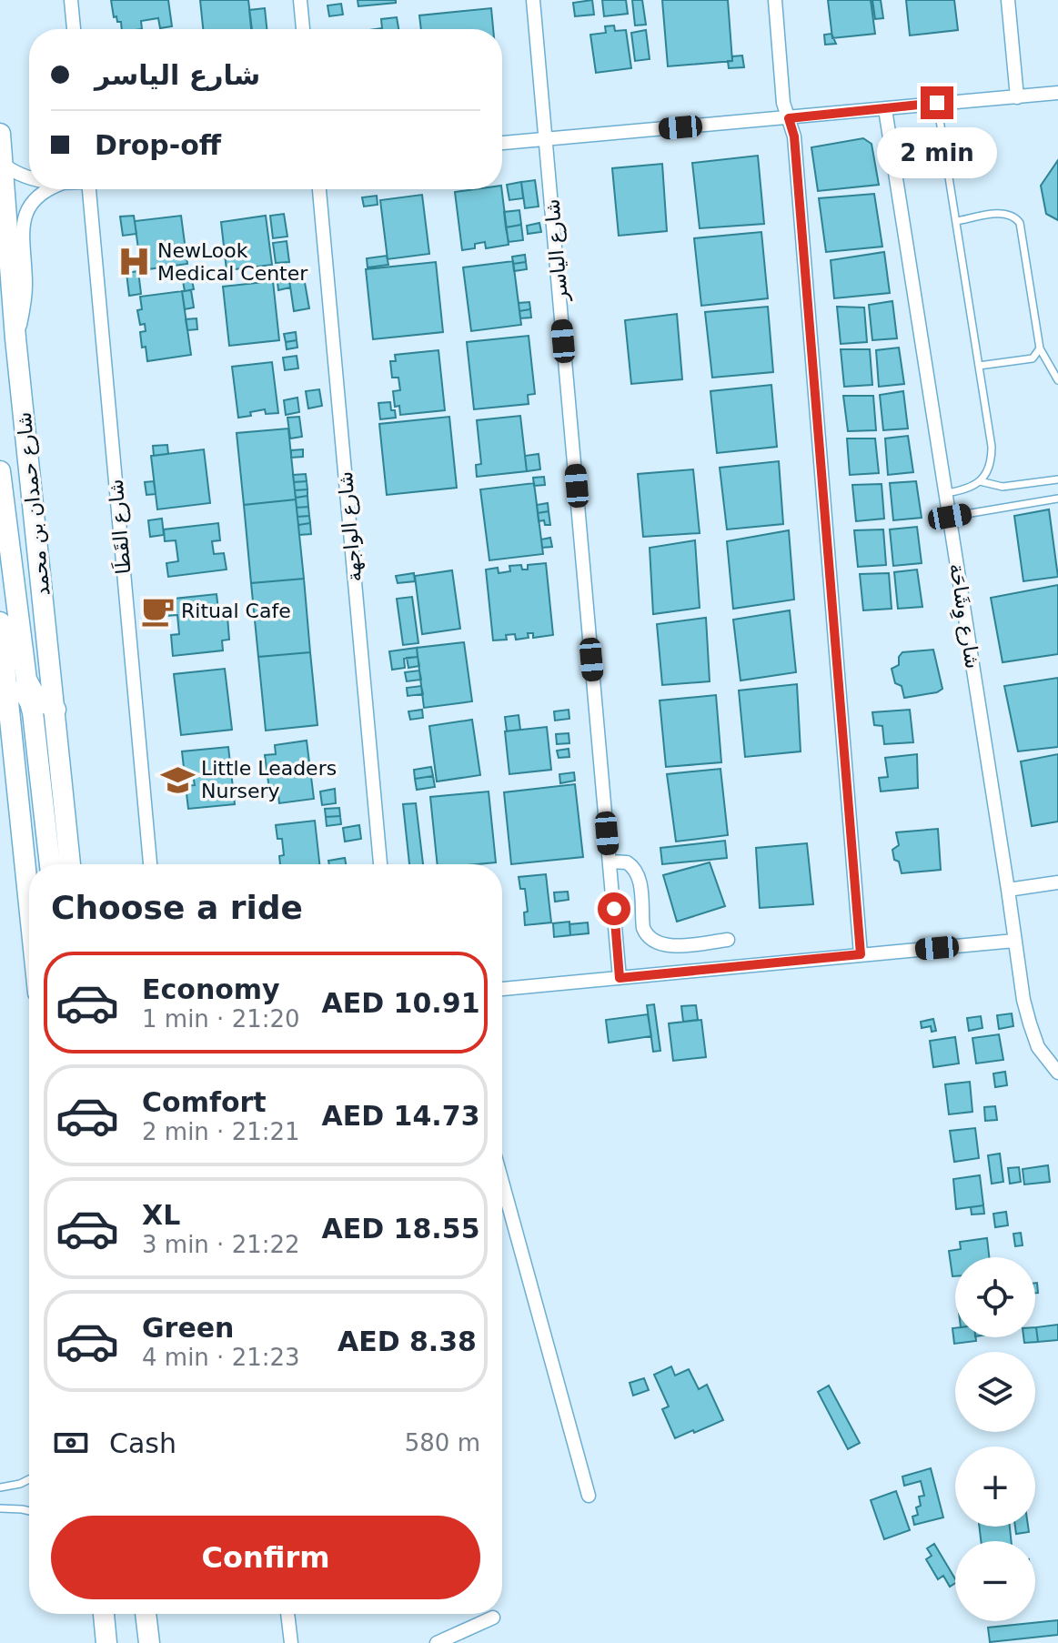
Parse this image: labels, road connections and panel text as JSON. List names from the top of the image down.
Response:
{
  "streets": {
    "main road": ["شارع حمدان بن محمد"],
    "street": [
      "شارع الياسر",
      "شارع القَطَا",
      "شارع الواجهة",
      "شارع وِشَاحَة"
    ]
  },
  "places": {
    "hospital": ["NewLook Medical Center"],
    "cafe": ["Ritual Cafe"],
    "school or university": ["Little Leaders Nursery"]
  },
  "page": {
    "banner": ["شارع الياسر", "Drop-off"],
    "bubble": "2 min",
    "heading": "Choose a ride",
    "list": [
      {
        "name": "Economy",
        "note": "1 min · 21:20",
        "value": "AED 10.91"
      },
      {
        "name": "Comfort",
        "note": "2 min · 21:21",
        "value": "AED 14.73"
      },
      {
        "name": "XL",
        "note": "3 min · 21:22",
        "value": "AED 18.55"
      },
      {
        "name": "Green",
        "note": "4 min · 21:23",
        "value": "AED 8.38"
      }
    ],
    "map_buttons": ["+", "−"],
    "pay": ["Cash", "580 m"],
    "buttons": "Confirm"
  }
}
